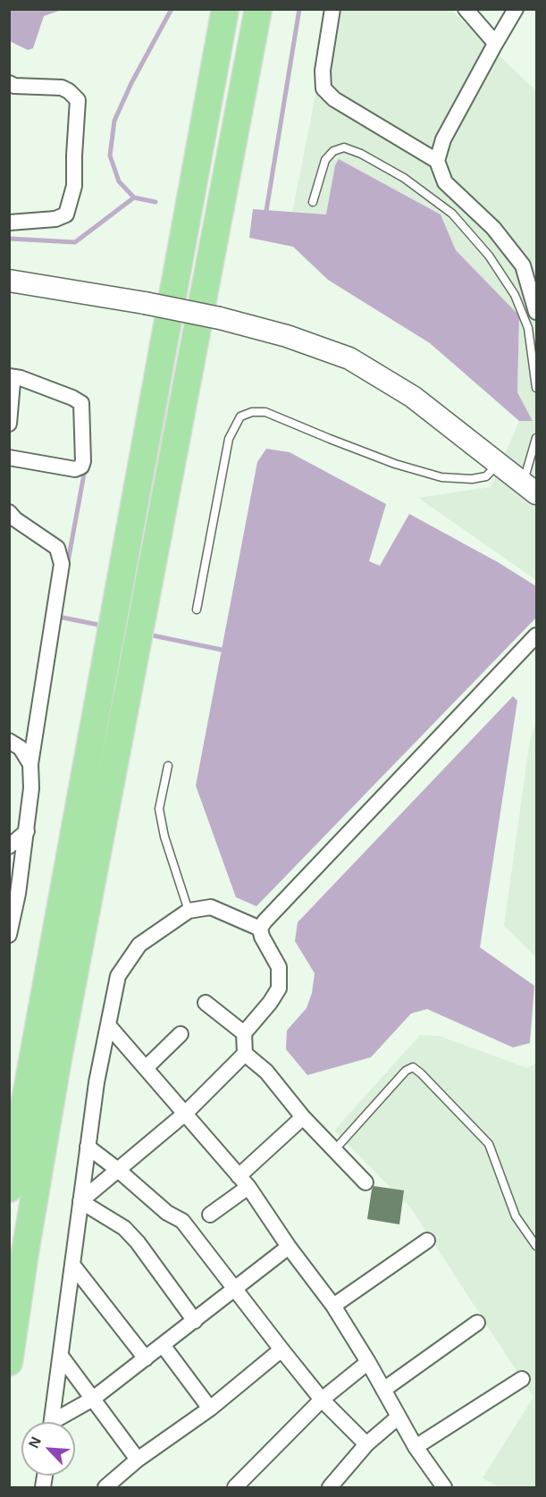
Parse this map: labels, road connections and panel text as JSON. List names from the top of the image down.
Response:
{
  "north": "top left"
}
